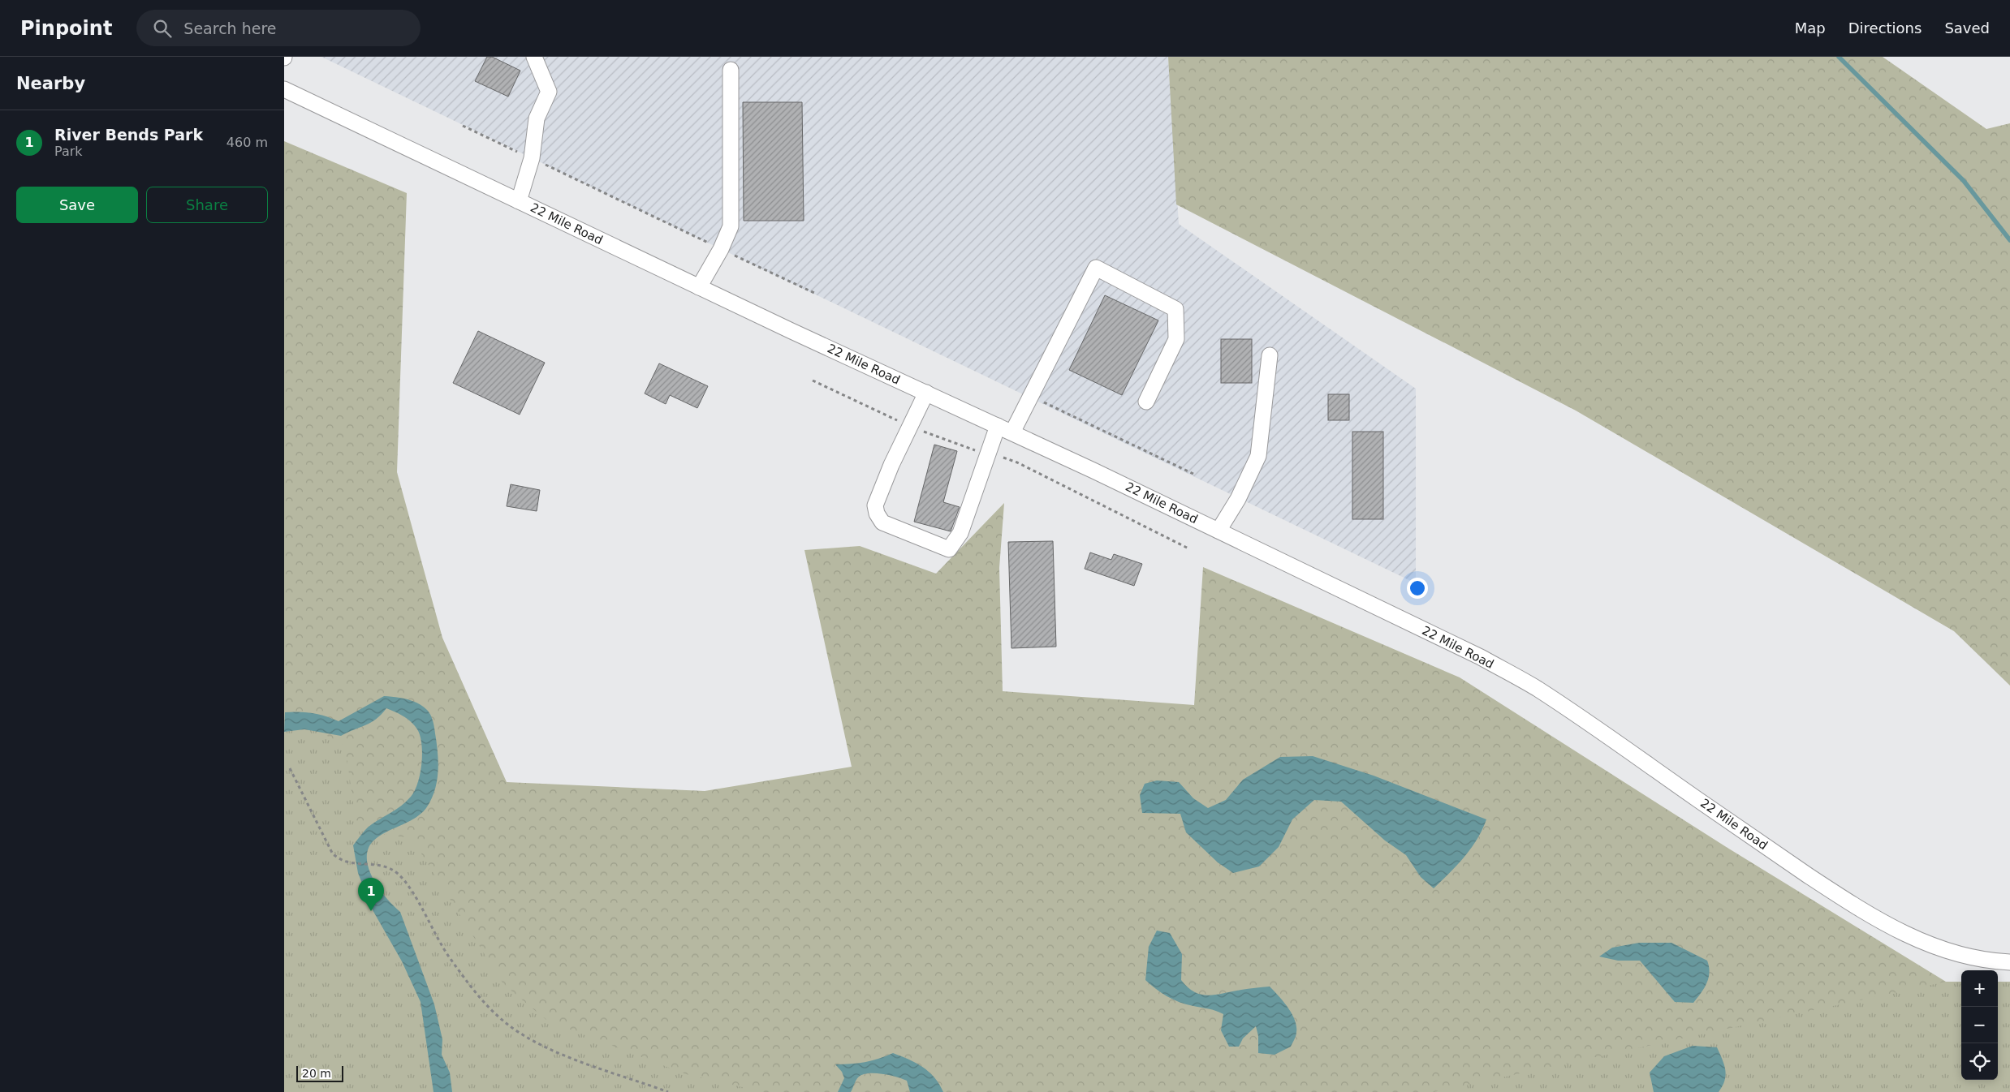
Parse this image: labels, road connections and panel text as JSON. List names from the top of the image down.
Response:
{
  "streets": {
    "street": ["22 Mile Road"]
  },
  "scale_bar": "20 m",
  "page": {
    "header": "Pinpoint",
    "search": "Search here",
    "nav": ["Map", "Directions", "Saved"],
    "heading": "Nearby",
    "list": [
      {
        "mark": "1",
        "name": "River Bends Park",
        "note": "Park",
        "value": "460 m"
      }
    ],
    "buttons": ["Save", "Share"],
    "pins": "1",
    "map_buttons": ["+", "−"],
    "scale": "20 m"
  }
}
